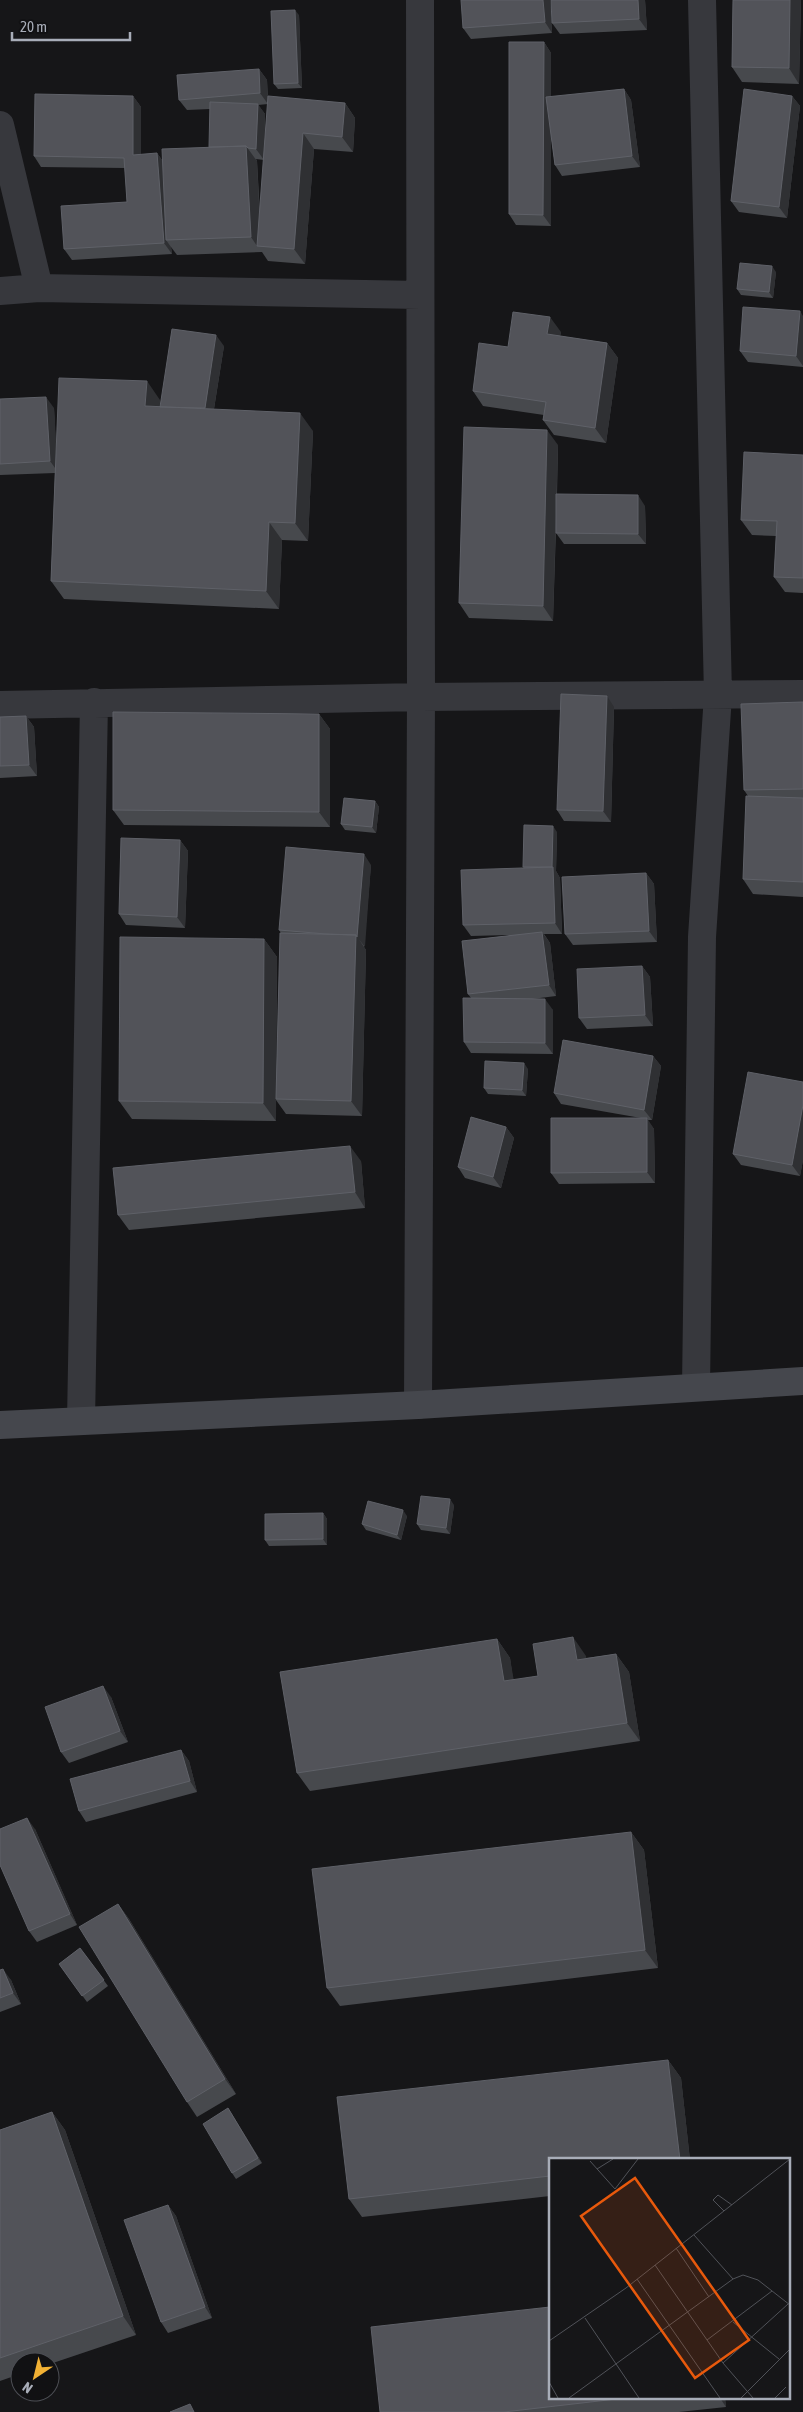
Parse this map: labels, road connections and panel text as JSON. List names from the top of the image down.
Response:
{
  "scale_bar": "20 m",
  "north": "bottom left"
}
